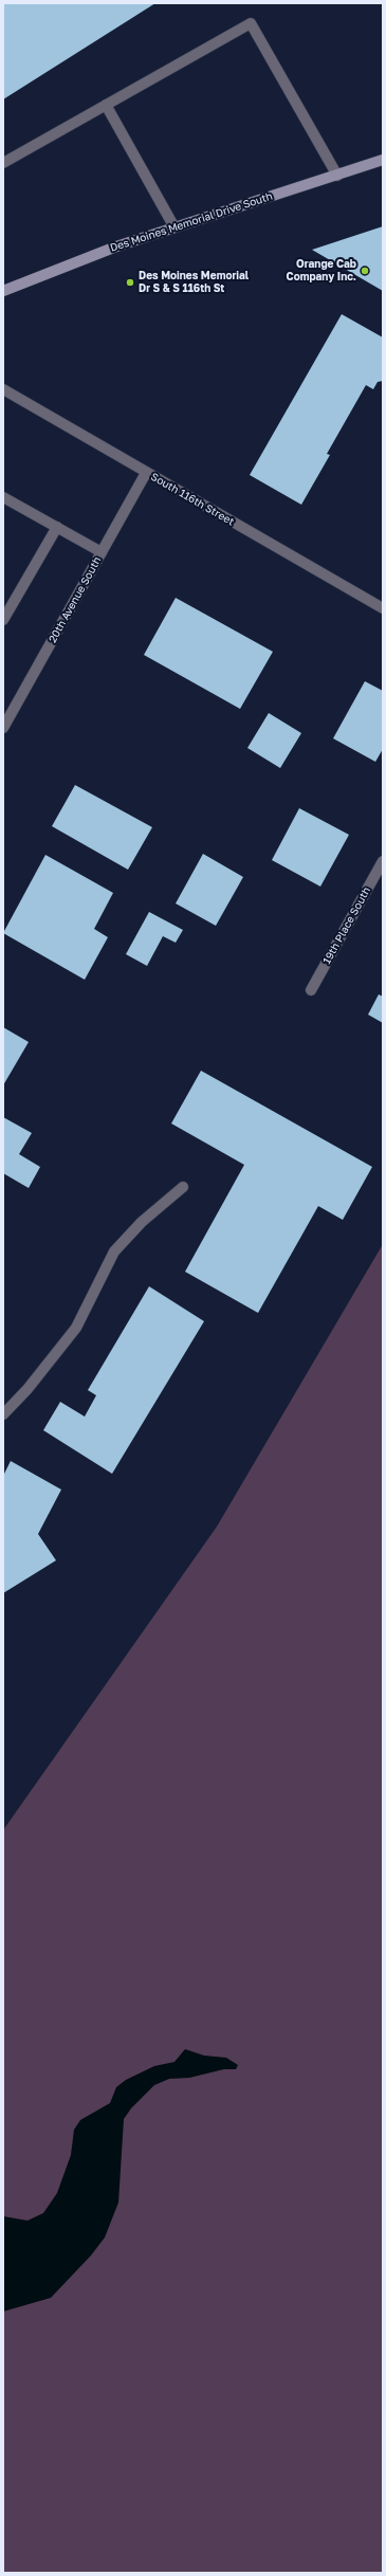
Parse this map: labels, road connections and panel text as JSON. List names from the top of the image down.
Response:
{
  "streets": {
    "main road": ["Des Moines Memorial Drive South"],
    "street": ["South 116th Street", "20th Avenue South", "19th Place South"]
  },
  "crossings": [
    ["South 116th Street", "20th Avenue South"]
  ],
  "places": ["Orange Cab Company Inc.", "Des Moines Memorial Dr S & S 116th St"]
}
